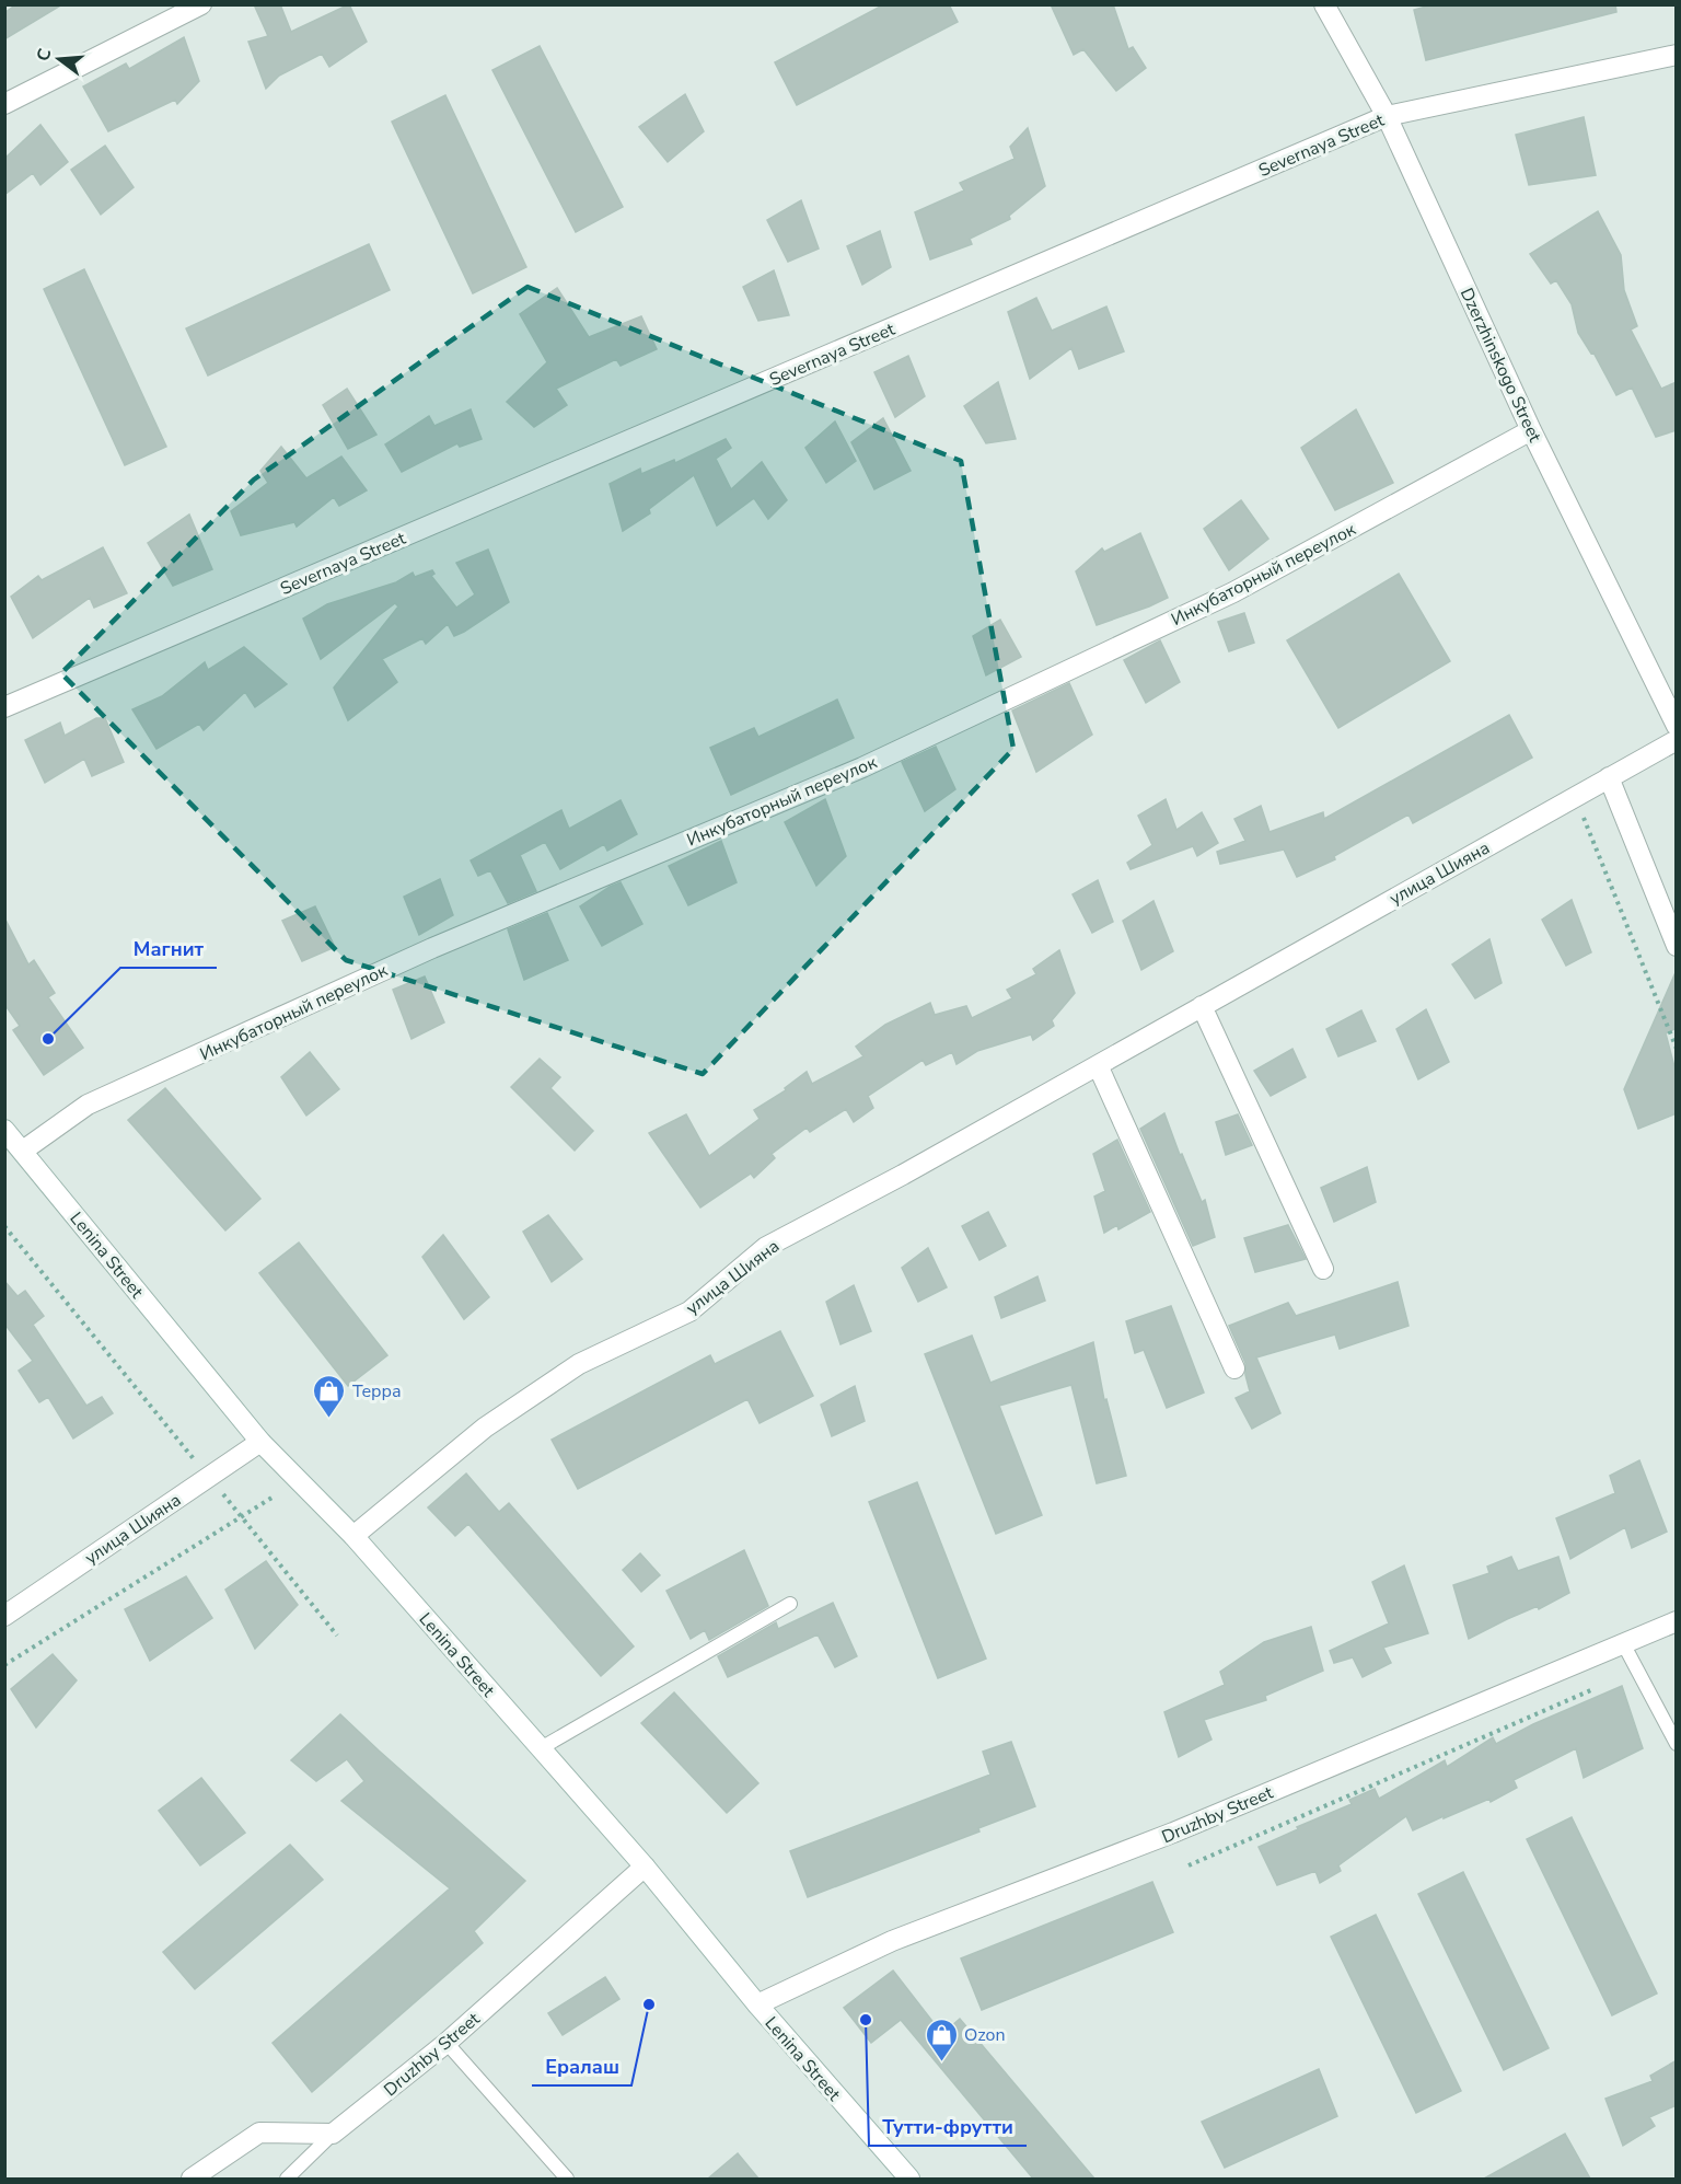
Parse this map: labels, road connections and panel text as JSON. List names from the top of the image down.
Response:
{
  "streets": {
    "street": [
      "Severnaya Street",
      "Dzerzhinskogo Street",
      "Инкубаторный переулок",
      "улица Шияна",
      "Lenina Street",
      "Druzhby Street"
    ]
  },
  "crossings": [
    ["Severnaya Street", "Dzerzhinskogo Street"],
    ["Dzerzhinskogo Street", "Инкубаторный переулок"],
    ["Инкубаторный переулок", "Lenina Street"],
    ["улица Шияна", "Lenina Street"],
    ["Lenina Street", "Druzhby Street"]
  ],
  "places": {
    "other": ["Магнит", "Ералаш", "Тутти-фрутти"],
    "shop": ["Терра", "Ozon"]
  },
  "north": "left"
}
